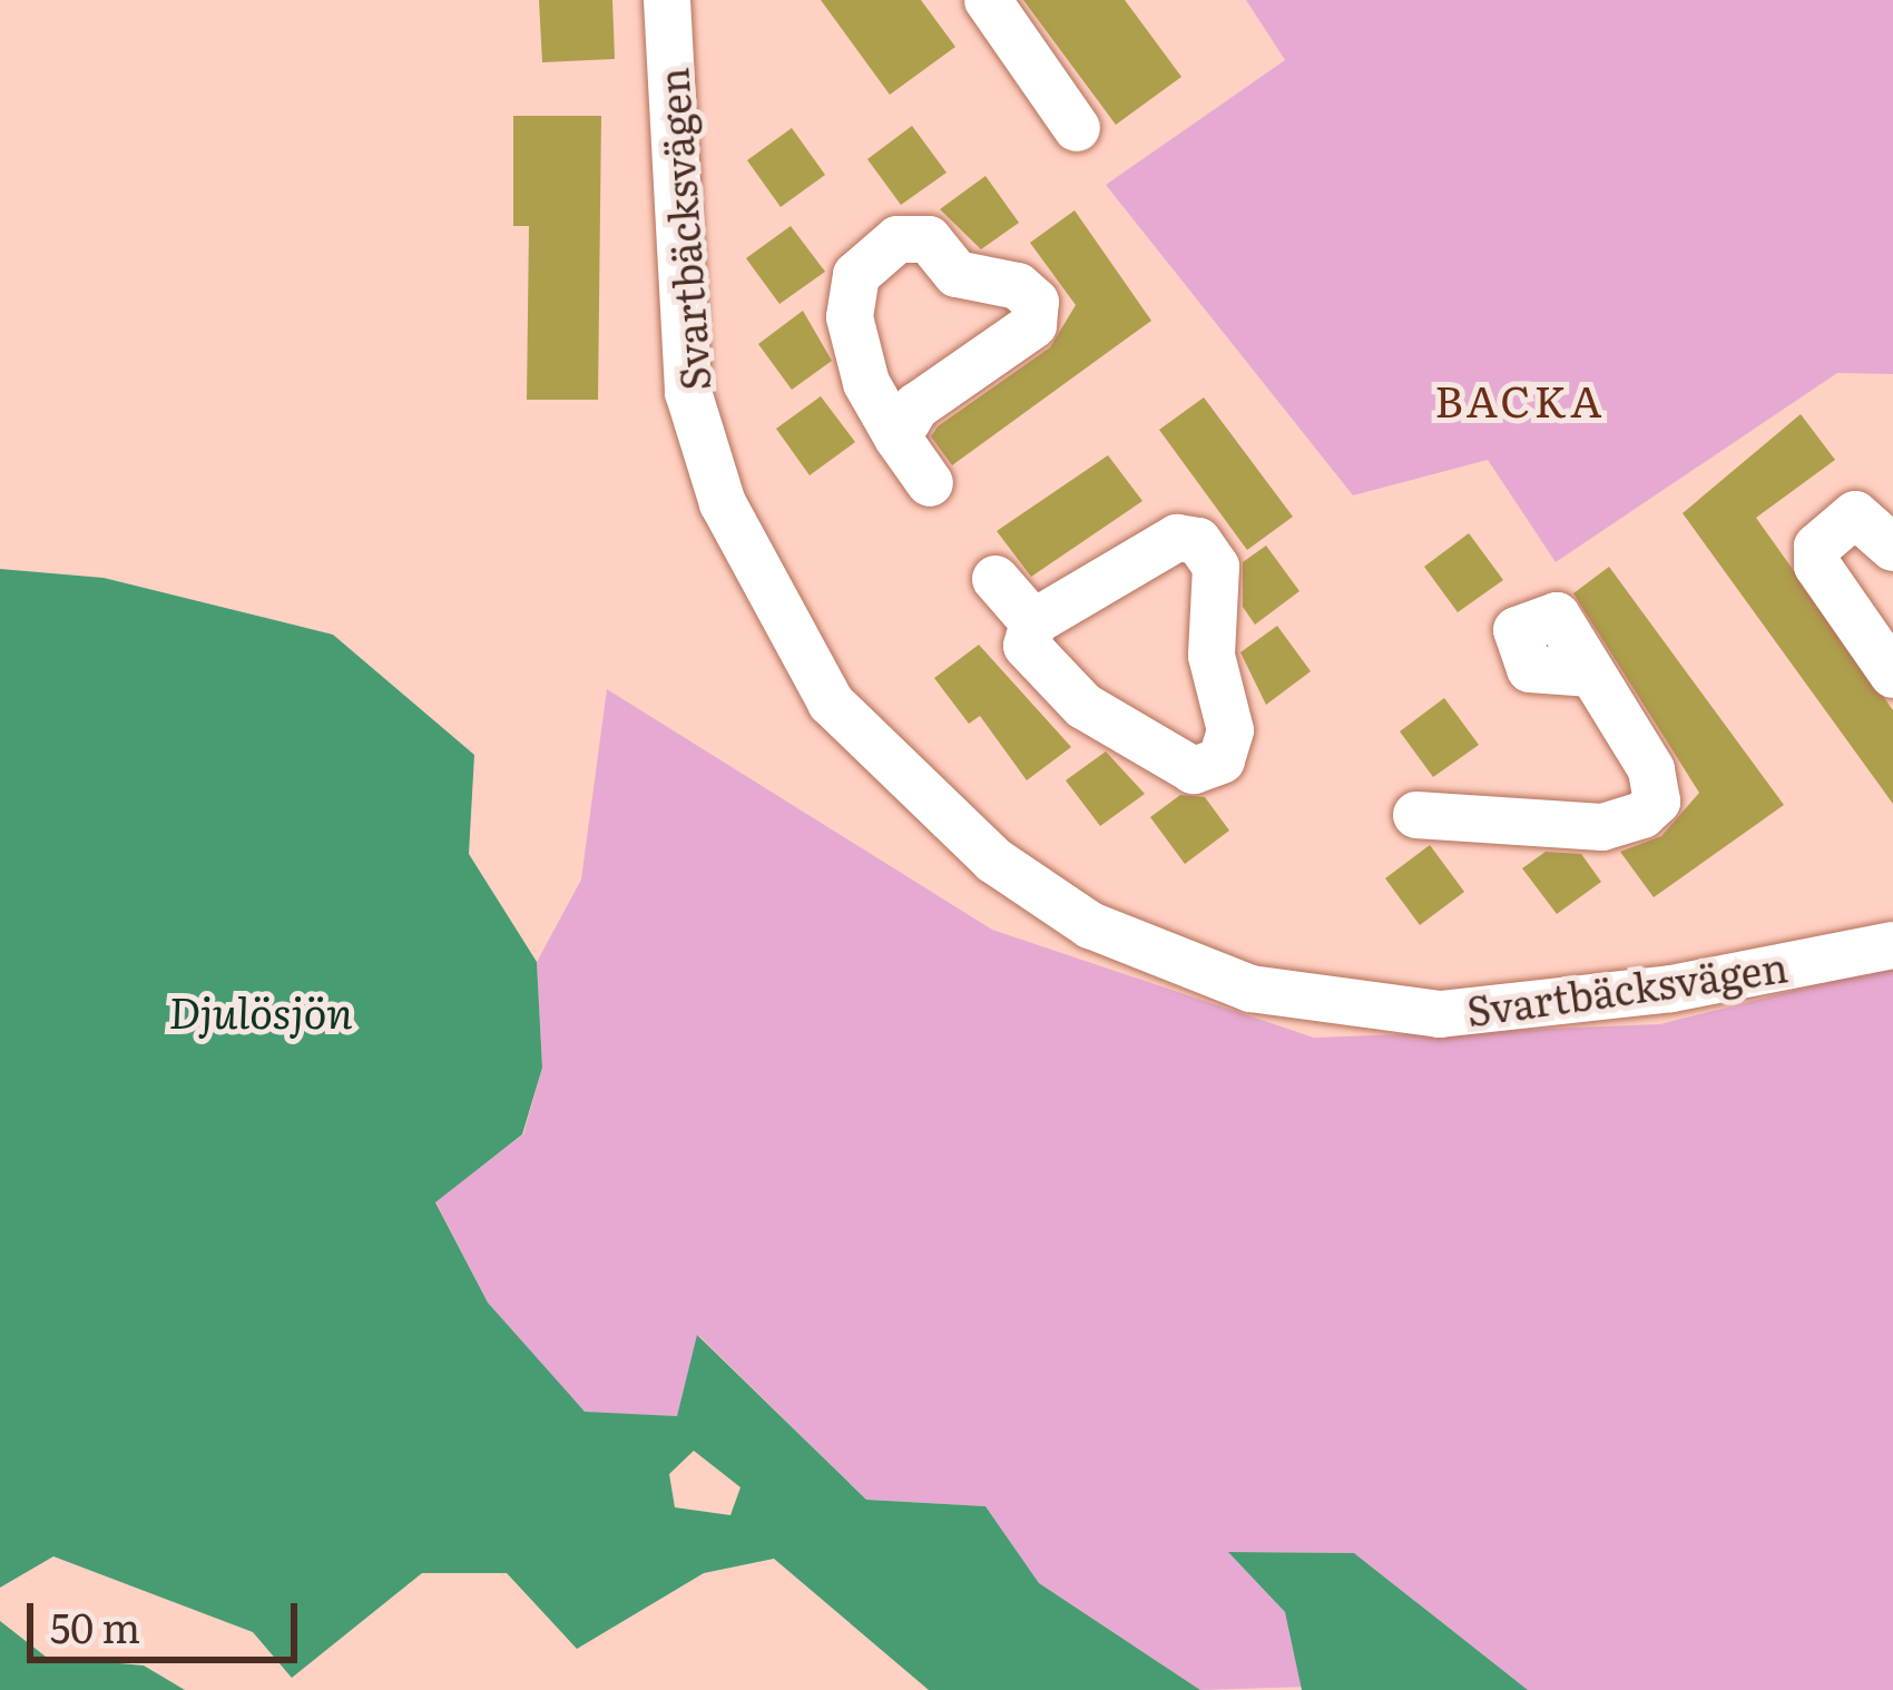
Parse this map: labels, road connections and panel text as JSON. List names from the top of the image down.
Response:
{
  "streets": {
    "street": ["Svartbäcksvägen"]
  },
  "districts": ["BACKA"],
  "water": ["Djulösjön"],
  "scale_bar": "50 m"
}
